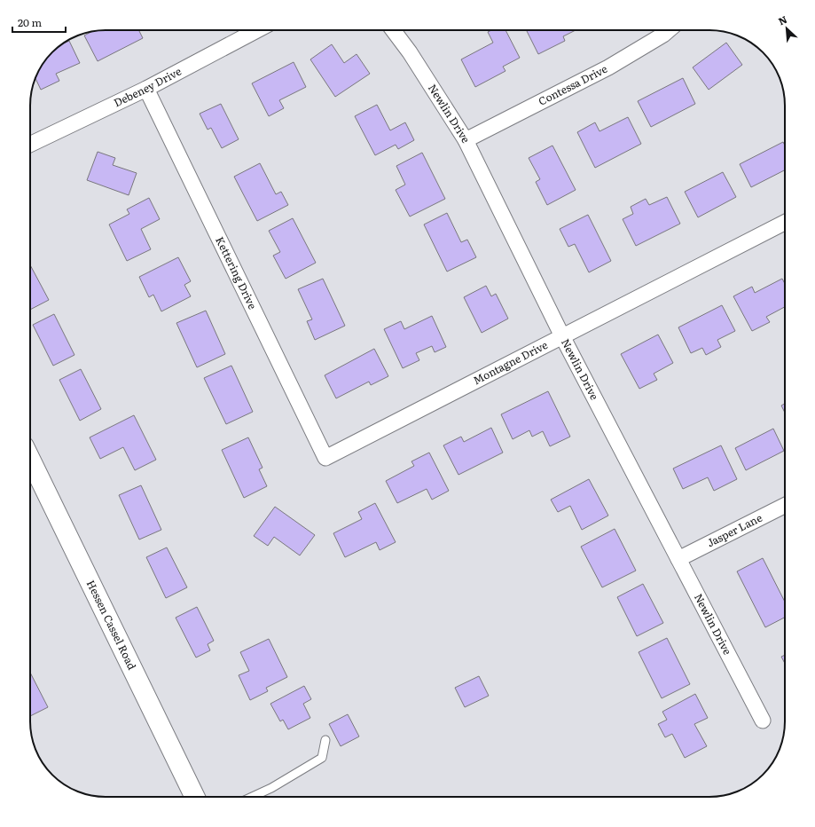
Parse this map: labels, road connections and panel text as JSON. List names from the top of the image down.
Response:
{
  "streets": {
    "main road": ["Hessen Cassel Road"],
    "street": [
      "Contessa Drive",
      "Debeney Drive",
      "Newlin Drive",
      "Kettering Drive",
      "Montagne Drive",
      "Jasper Lane"
    ]
  },
  "crossings": [
    ["Contessa Drive", "Newlin Drive"],
    ["Debeney Drive", "Kettering Drive"],
    ["Newlin Drive", "Montagne Drive"],
    ["Newlin Drive", "Jasper Lane"],
    ["Kettering Drive", "Montagne Drive"]
  ],
  "scale_bar": "20 m",
  "north": "top left"
}
